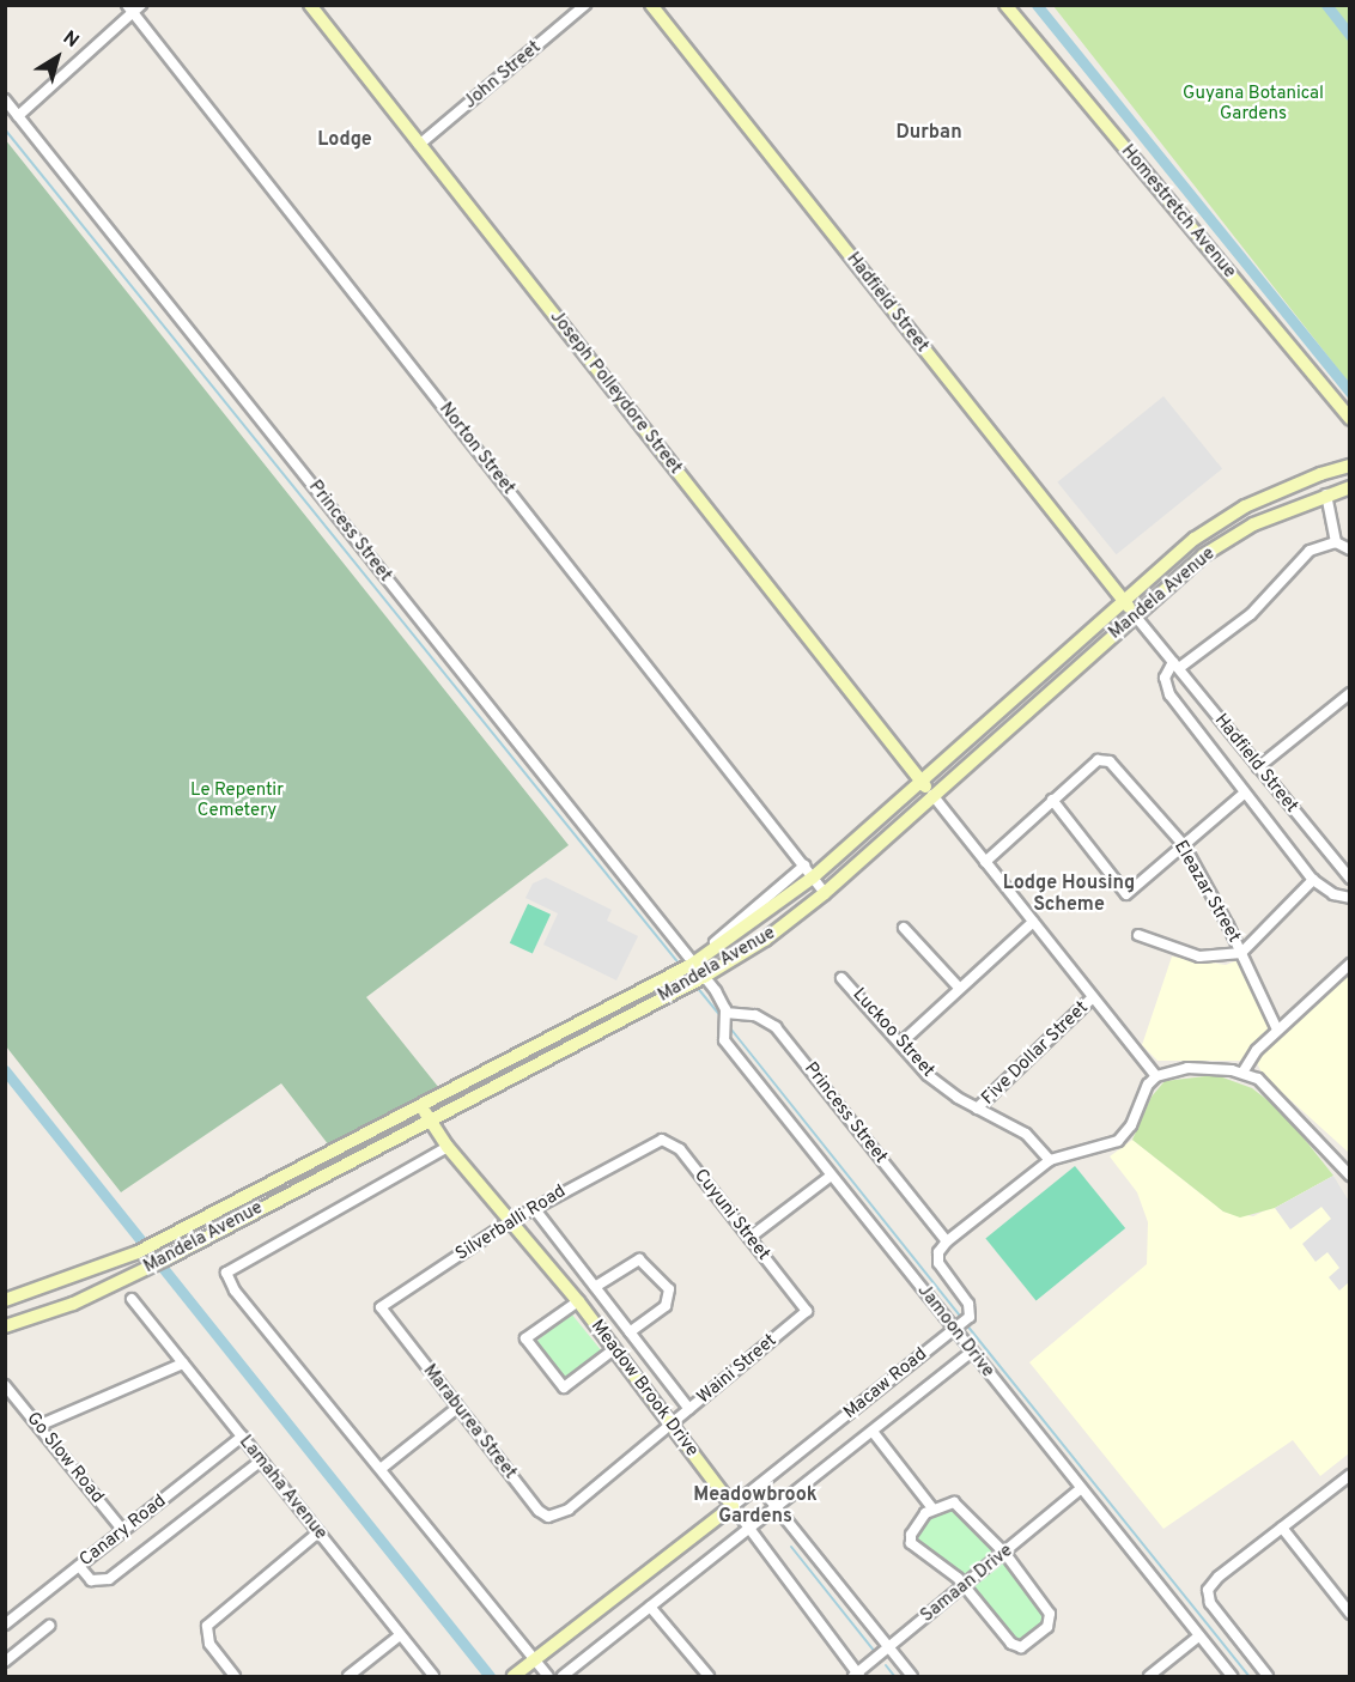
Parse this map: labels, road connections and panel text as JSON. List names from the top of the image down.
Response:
{
  "streets": {
    "main road": [
      "Homestretch Avenue",
      "Hadfield Street",
      "Joseph Polleydore Street",
      "Mandela Avenue",
      "Macaw Road",
      "Meadow Brook Drive"
    ],
    "street": [
      "John Street",
      "Norton Street",
      "Princess Street",
      "Eleazar Street",
      "Luckoo Street",
      "Five Dollar Street",
      "Cuyuni Street",
      "Silverballi Road",
      "Jamoon Drive",
      "Waini Street",
      "Maraburea Street",
      "Go Slow Road",
      "Lamaha Avenue",
      "Canary Road",
      "Samaan Drive"
    ]
  },
  "crossings": [
    ["John Street", "Joseph Polleydore Street"],
    ["Hadfield Street", "Mandela Avenue"],
    ["Joseph Polleydore Street", "Mandela Avenue"],
    ["Norton Street", "Mandela Avenue"],
    ["Princess Street", "Mandela Avenue"],
    ["Princess Street", "Jamoon Drive"],
    ["Princess Street", "Macaw Road"],
    ["Mandela Avenue", "Meadow Brook Drive"],
    ["Luckoo Street", "Five Dollar Street"],
    ["Cuyuni Street", "Silverballi Road"],
    ["Cuyuni Street", "Waini Street"],
    ["Silverballi Road", "Meadow Brook Drive"],
    ["Silverballi Road", "Maraburea Street"],
    ["Jamoon Drive", "Macaw Road"],
    ["Jamoon Drive", "Samaan Drive"],
    ["Waini Street", "Meadow Brook Drive"],
    ["Waini Street", "Maraburea Street"],
    ["Macaw Road", "Meadow Brook Drive"],
    ["Meadow Brook Drive", "Samaan Drive"],
    ["Go Slow Road", "Canary Road"],
    ["Lamaha Avenue", "Canary Road"]
  ],
  "districts": [
    "Durban",
    "Lodge",
    "Lodge Housing Scheme",
    "Meadowbrook Gardens"
  ],
  "parks": ["Guyana Botanical Gardens", "Le Repentir Cemetery"],
  "north": "top right"
}
